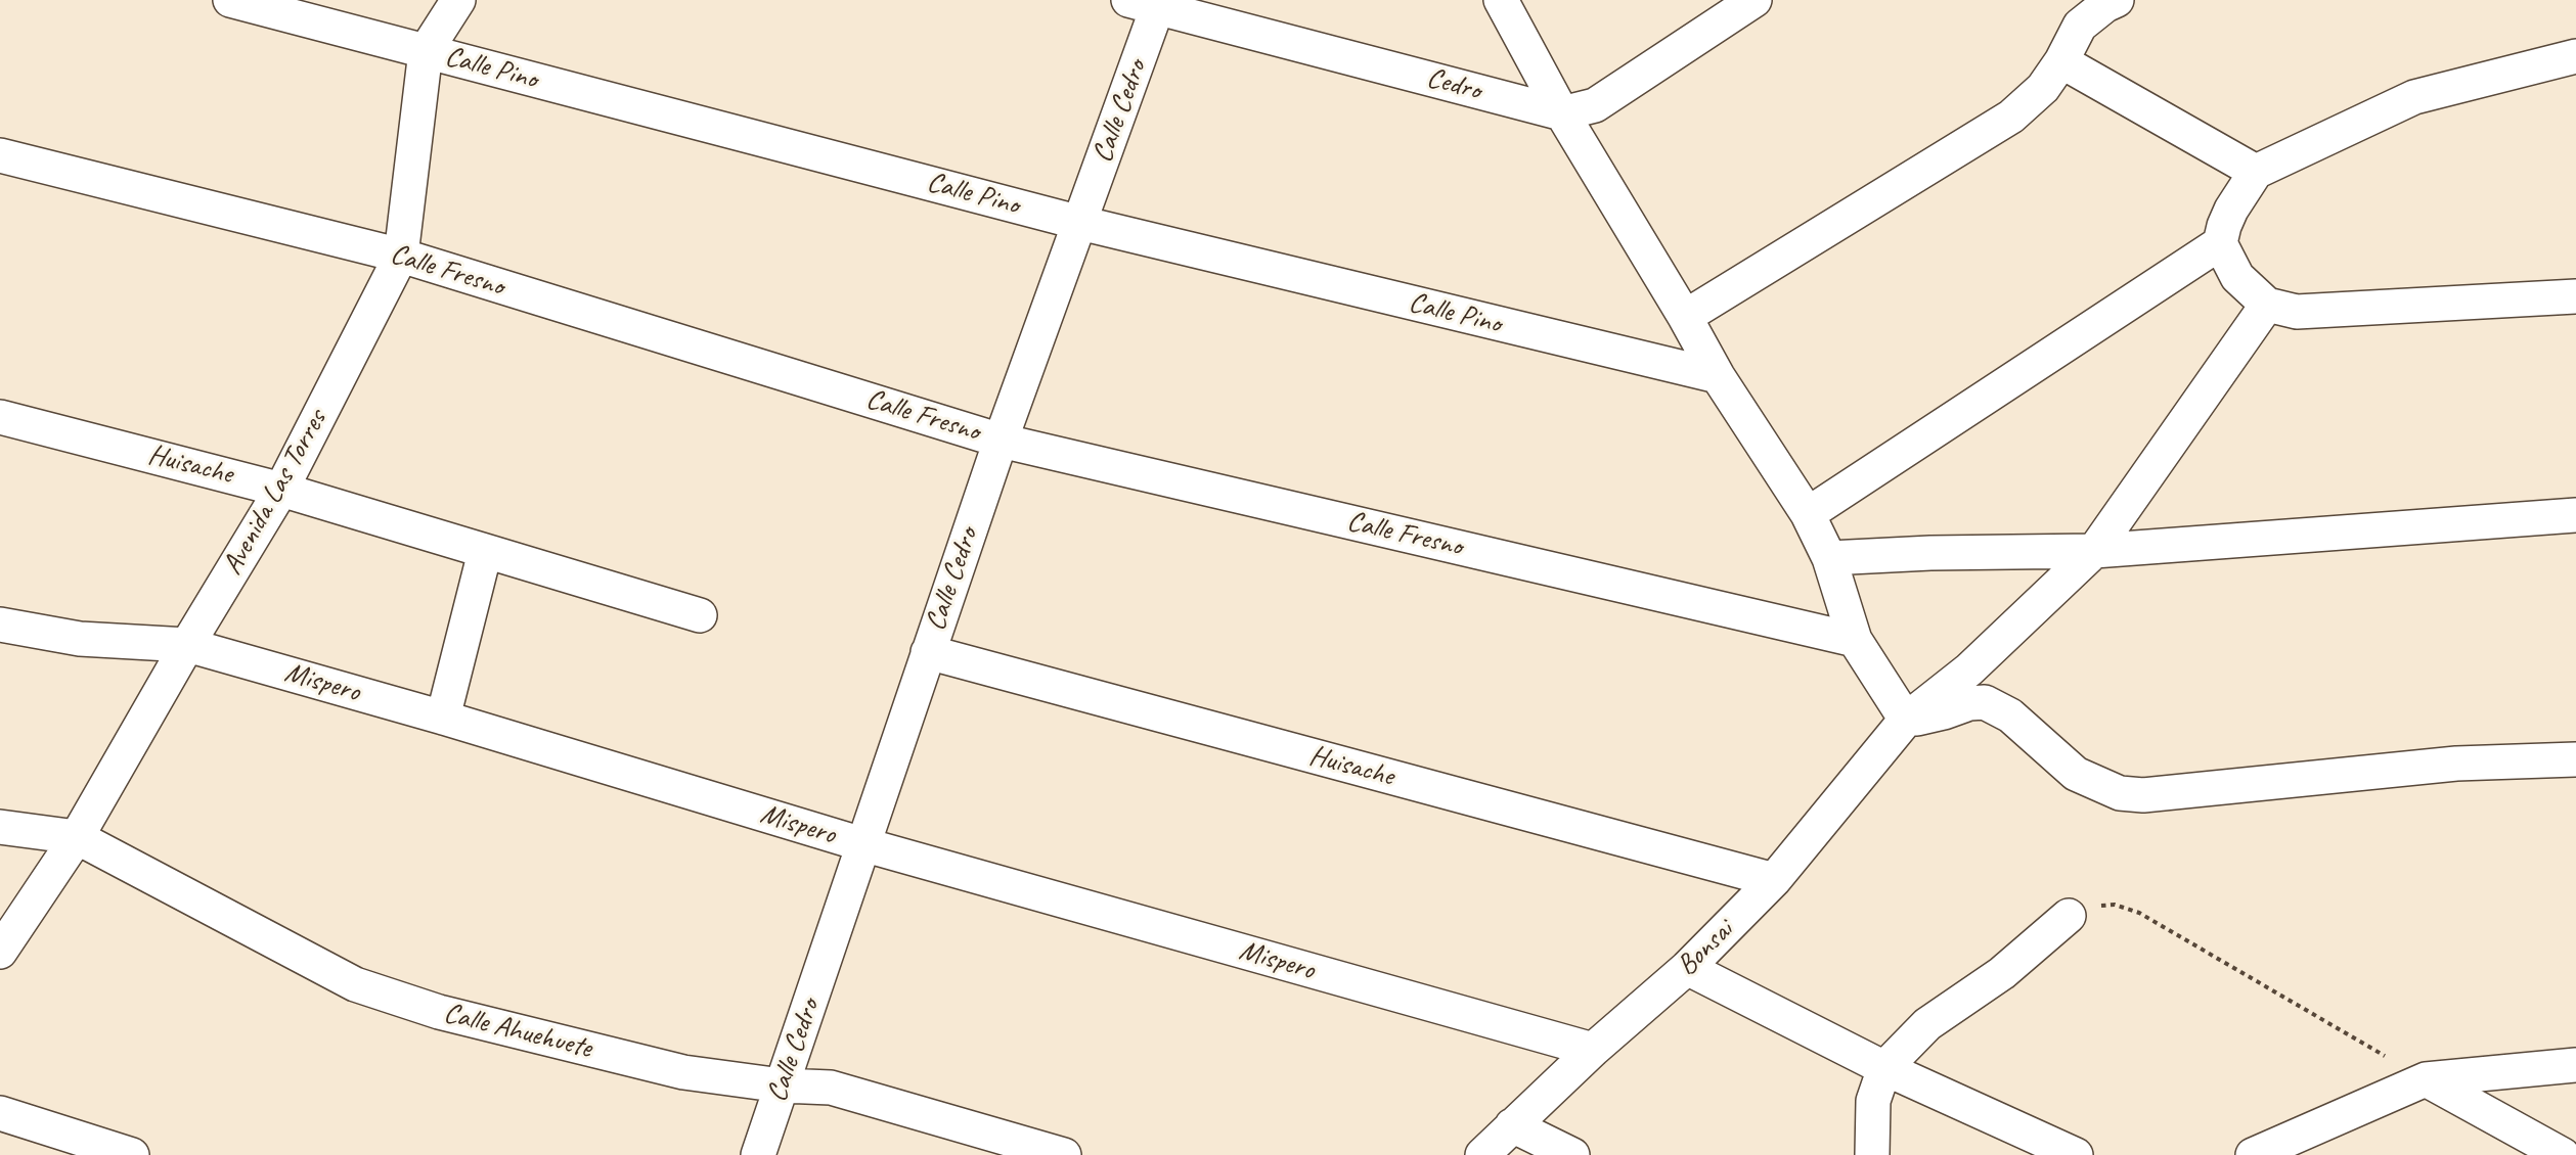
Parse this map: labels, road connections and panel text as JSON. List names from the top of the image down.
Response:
{
  "streets": {
    "street": [
      "Calle Pino",
      "Cedro",
      "Calle Cedro",
      "Calle Fresno",
      "Huisache",
      "Avenida Las Torres",
      "Mispero",
      "Bonsai",
      "Calle Ahuehuete"
    ]
  },
  "crossings": [
    ["Calle Pino", "Calle Cedro"],
    ["Calle Pino", "Avenida Las Torres"],
    ["Cedro", "Calle Cedro"],
    ["Calle Cedro", "Calle Fresno"],
    ["Calle Cedro", "Huisache"],
    ["Calle Cedro", "Mispero"],
    ["Calle Cedro", "Calle Ahuehuete"],
    ["Calle Fresno", "Avenida Las Torres"],
    ["Huisache", "Avenida Las Torres"],
    ["Huisache", "Bonsai"],
    ["Avenida Las Torres", "Mispero"],
    ["Avenida Las Torres", "Calle Ahuehuete"],
    ["Mispero", "Bonsai"]
  ]
}
